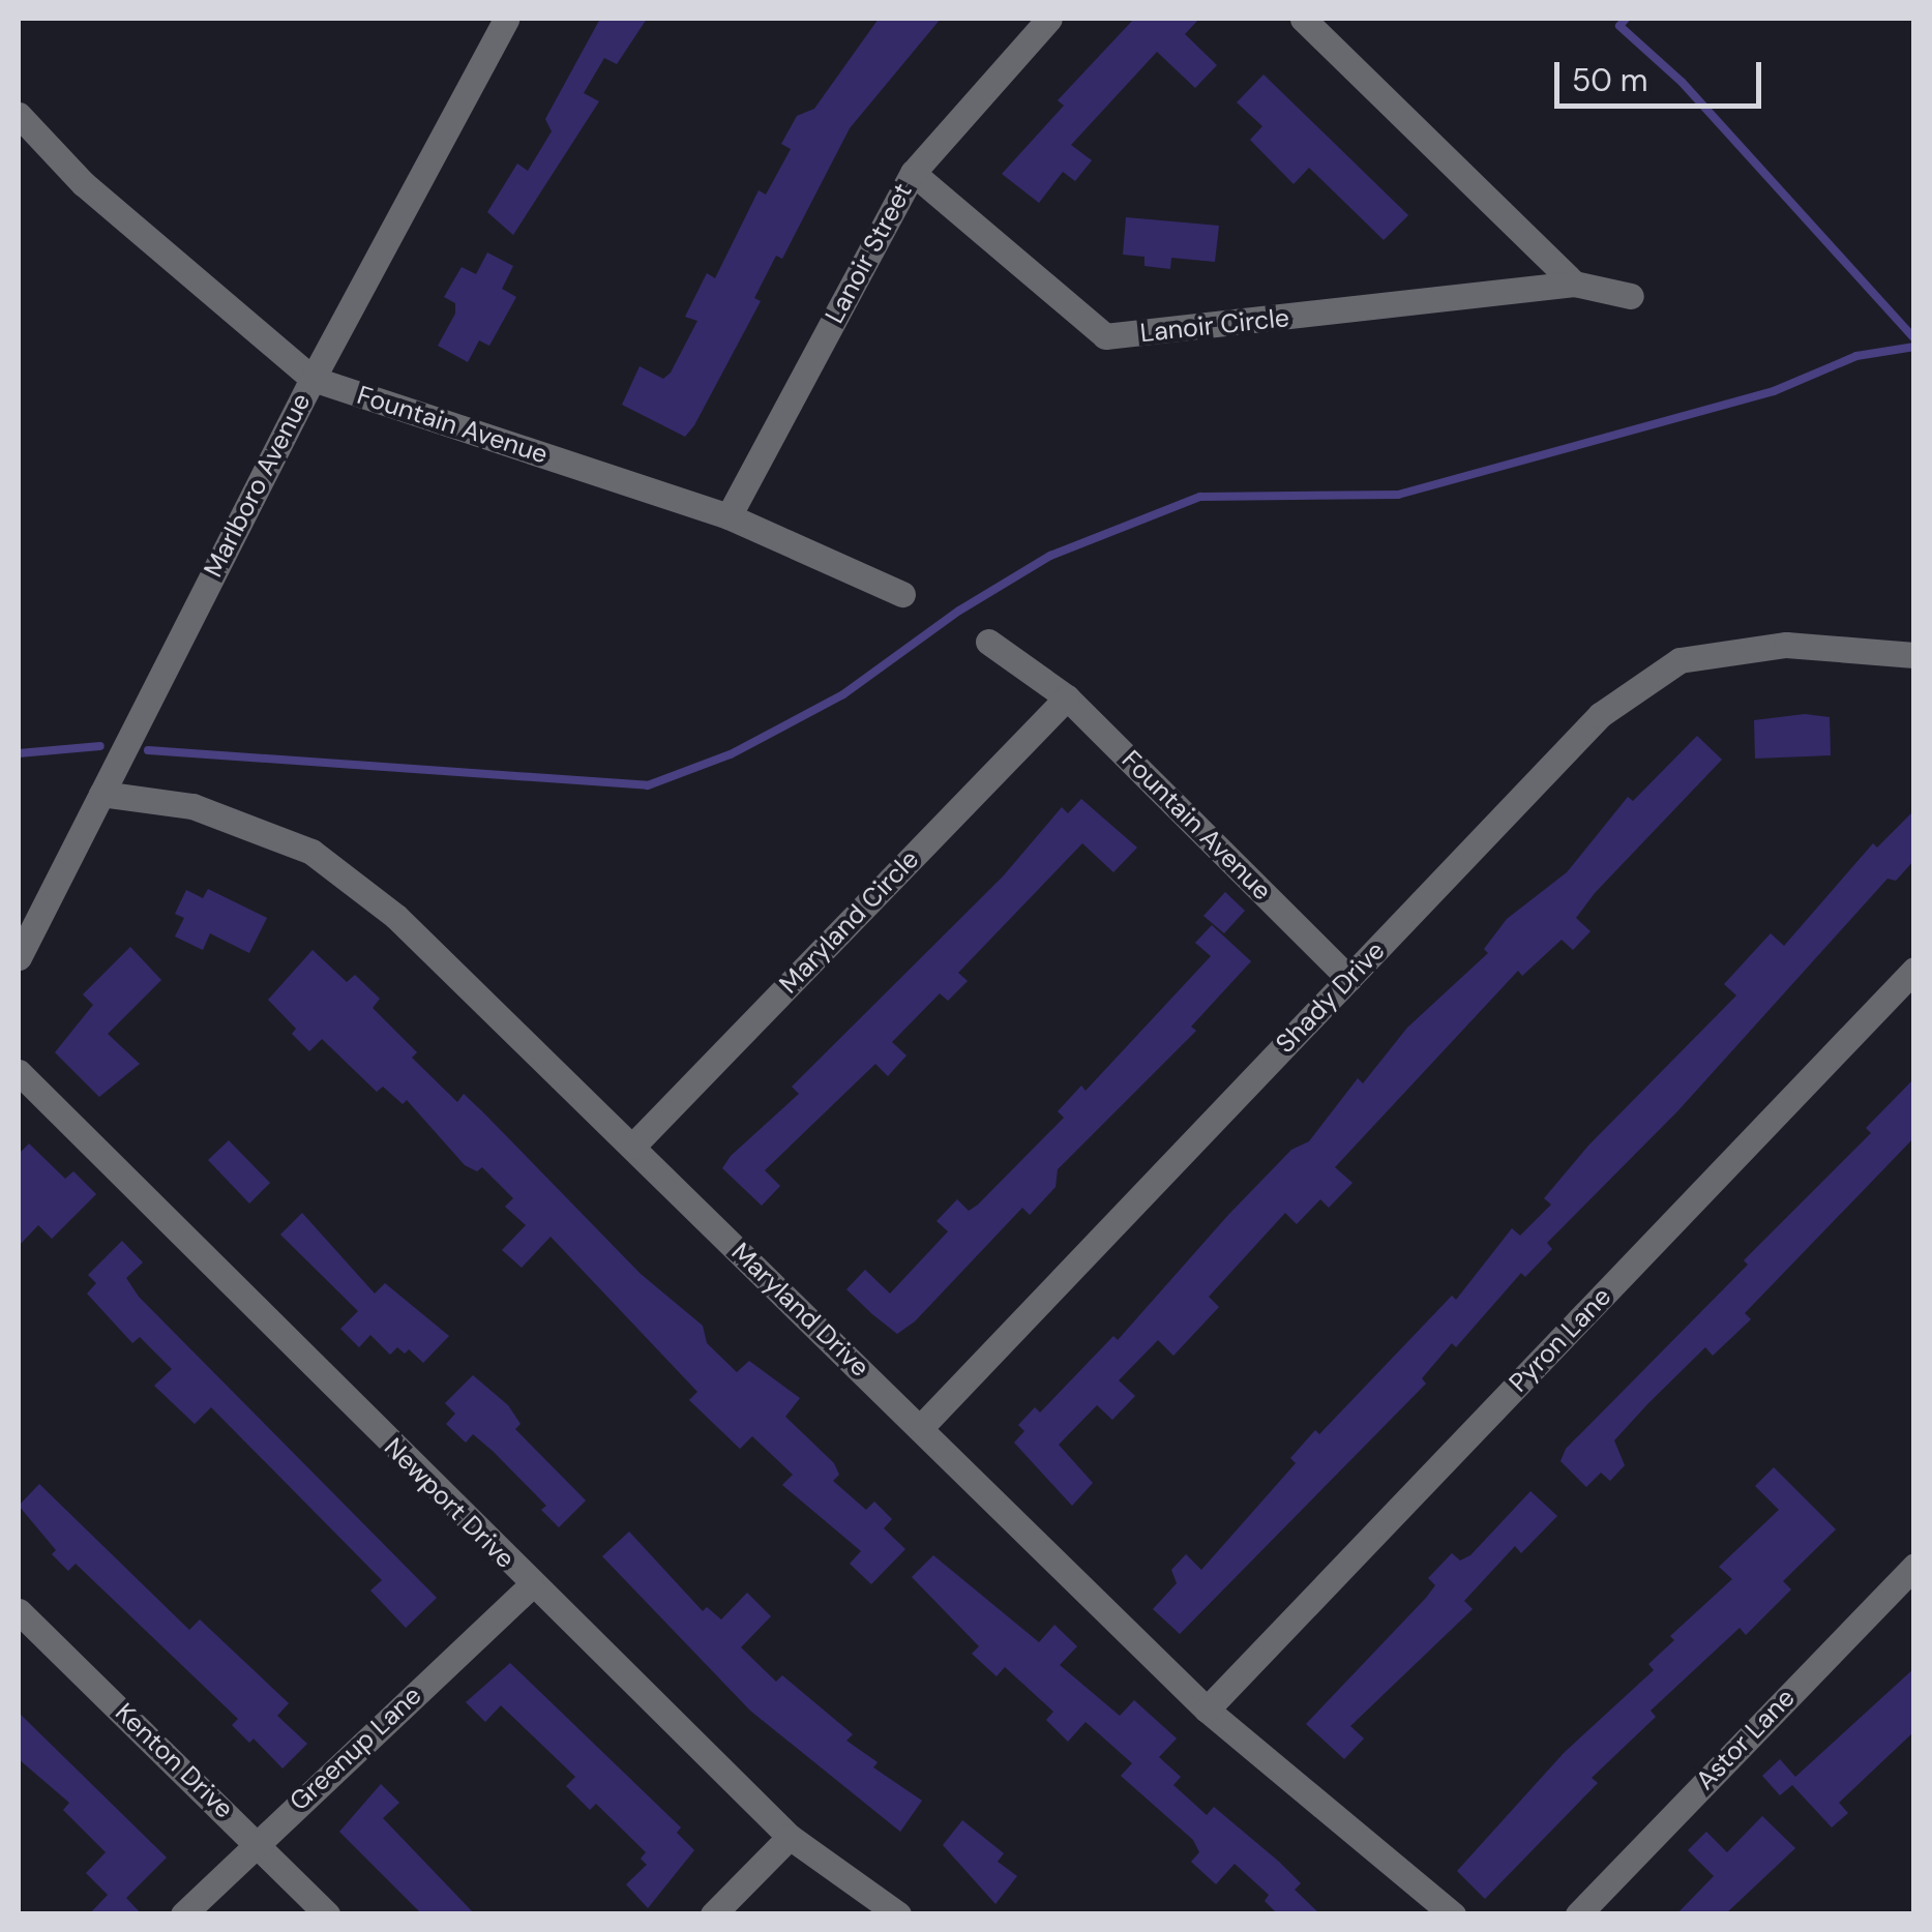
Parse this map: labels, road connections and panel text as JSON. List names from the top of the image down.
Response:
{
  "streets": {
    "street": [
      "Lanoir Street",
      "Lanoir Circle",
      "Fountain Avenue",
      "Marlboro Avenue",
      "Maryland Circle",
      "Shady Drive",
      "Maryland Drive",
      "Pyron Lane",
      "Newport Drive",
      "Astor Lane",
      "Greenup Lane",
      "Kenton Drive"
    ]
  },
  "crossings": [
    ["Lanoir Street", "Lanoir Circle"],
    ["Lanoir Street", "Fountain Avenue"],
    ["Fountain Avenue", "Marlboro Avenue"],
    ["Fountain Avenue", "Maryland Circle"],
    ["Fountain Avenue", "Shady Drive"],
    ["Marlboro Avenue", "Maryland Drive"],
    ["Maryland Circle", "Maryland Drive"],
    ["Shady Drive", "Maryland Drive"],
    ["Maryland Drive", "Pyron Lane"],
    ["Newport Drive", "Greenup Lane"],
    ["Greenup Lane", "Kenton Drive"]
  ],
  "scale_bar": "50 m"
}
